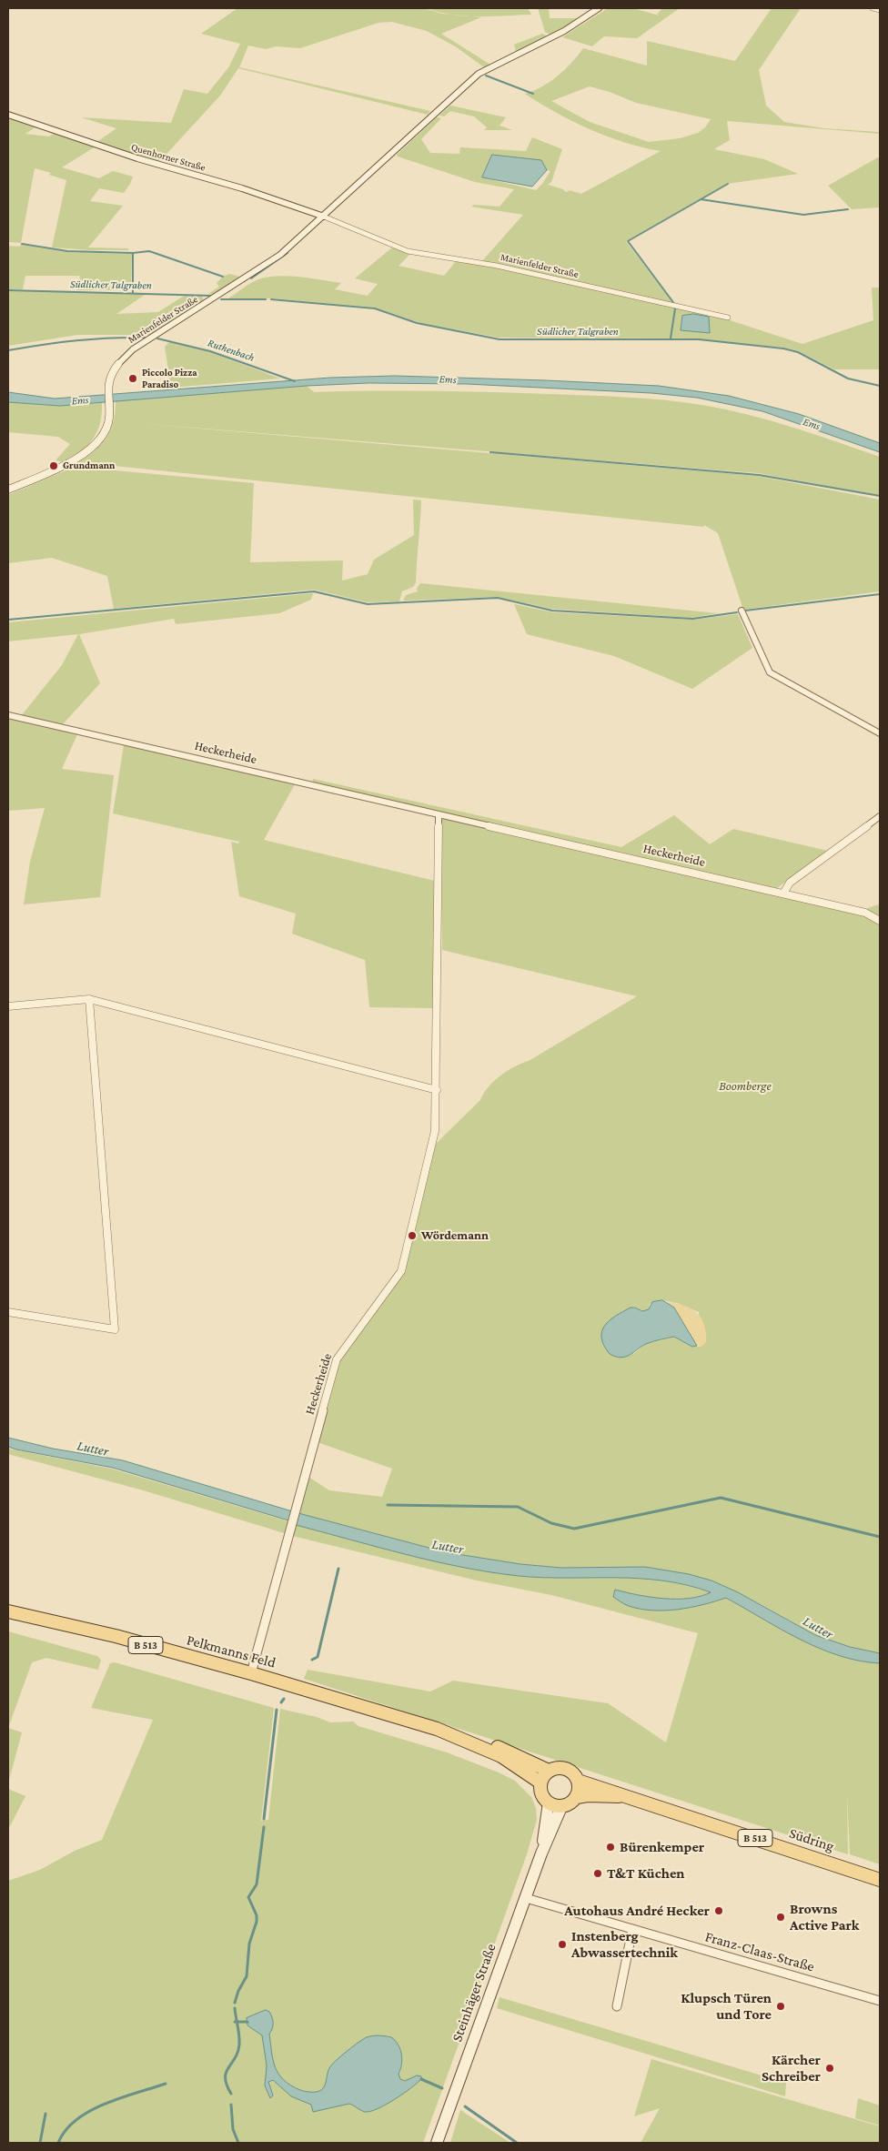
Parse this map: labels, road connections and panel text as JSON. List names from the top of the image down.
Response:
{
  "streets": {
    "main road": [
      "Quenhorner Straße",
      "Marienfelder Straße",
      "B 513",
      "Pelkmanns Feld",
      "Südring",
      "Steinhäger Straße"
    ],
    "street": ["Heckerheide", "Franz-Claas-Straße"]
  },
  "crossings": [
    ["Quenhorner Straße", "Marienfelder Straße"],
    ["Heckerheide", "Pelkmanns Feld"],
    ["Pelkmanns Feld", "Südring"],
    ["Pelkmanns Feld", "Steinhäger Straße"],
    ["Südring", "Steinhäger Straße"],
    ["Franz-Claas-Straße", "Steinhäger Straße"]
  ],
  "water": [
    "Südlicher Talgraben",
    "Ruthenbach",
    "Ems",
    "Lutter"
  ],
  "parks": ["Boomberge"],
  "places": [
    "Piccolo Pizza Paradiso",
    "Grundmann",
    "Wördemann",
    "Bürenkemper",
    "T&T Küchen",
    "Autohaus André Hecker",
    "Browns Active Park",
    "Instenberg Abwassertechnik",
    "Klupsch Türen und Tore",
    "Kärcher Schreiber"
  ]
}
